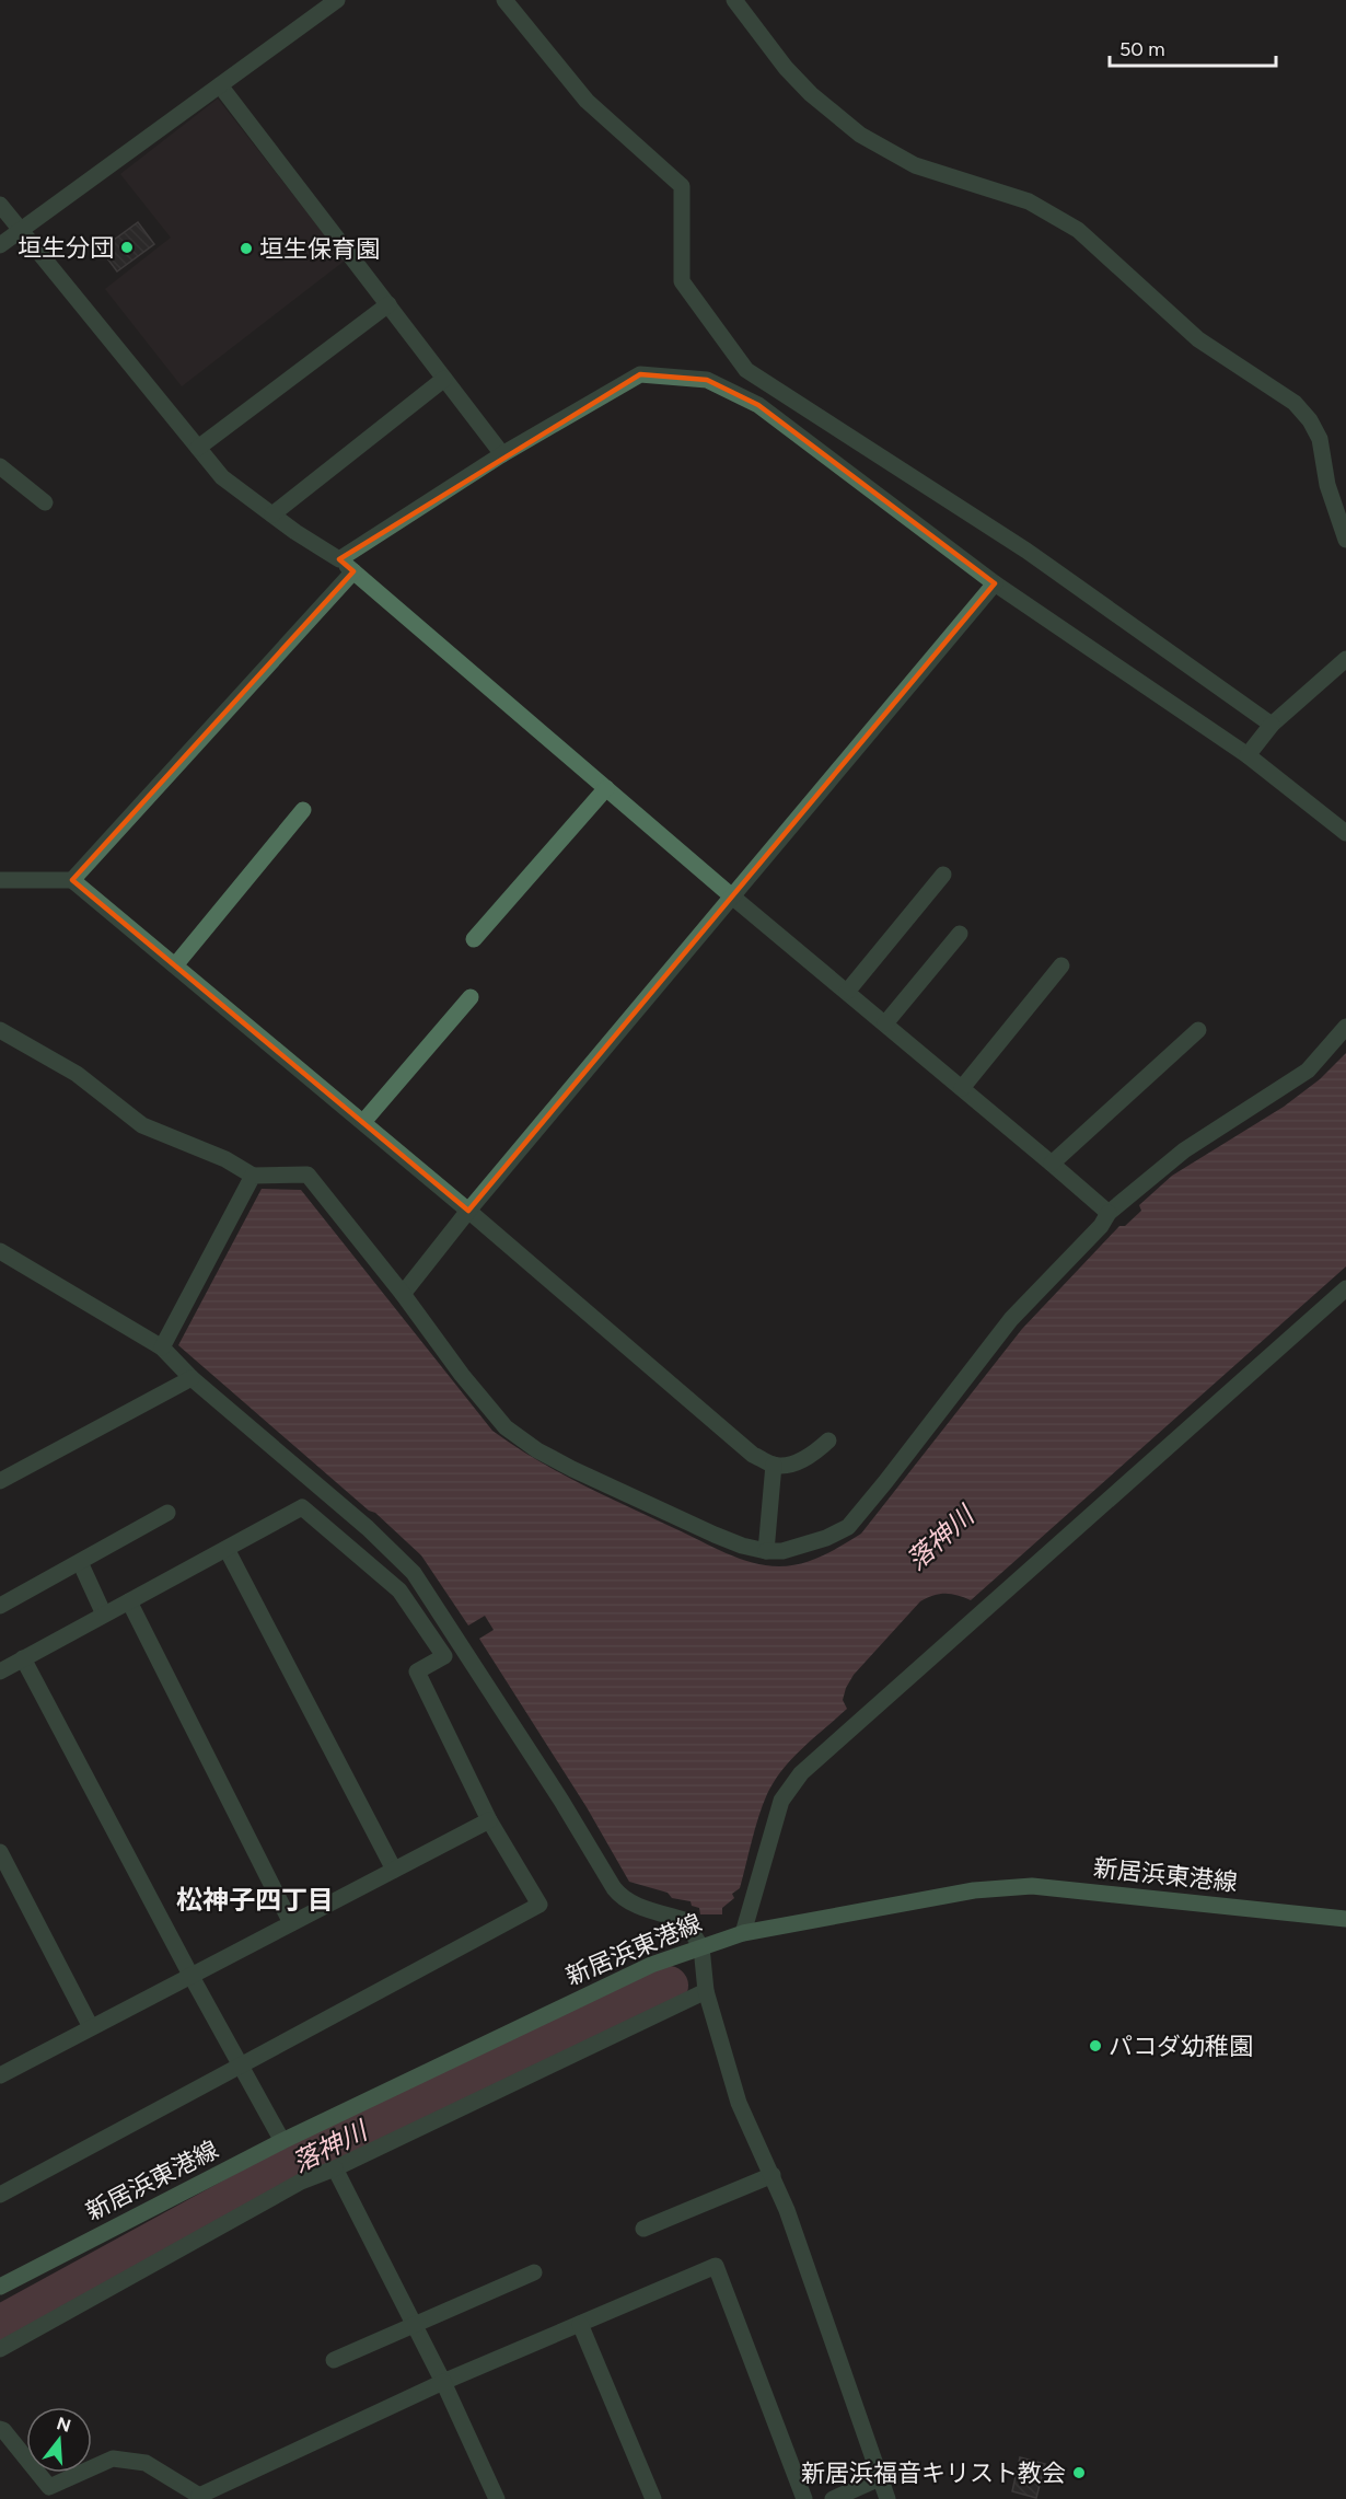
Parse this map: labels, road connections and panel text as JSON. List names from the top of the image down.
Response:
{
  "streets": {
    "main road": ["新居浜東港線"]
  },
  "districts": ["松神子四丁目"],
  "water": ["落神川"],
  "places": [
    "垣生分団",
    "垣生保育園",
    "パコダ幼稚園",
    "新居浜福音キリスト教会"
  ],
  "scale_bar": "50 m",
  "north": "top"
}
